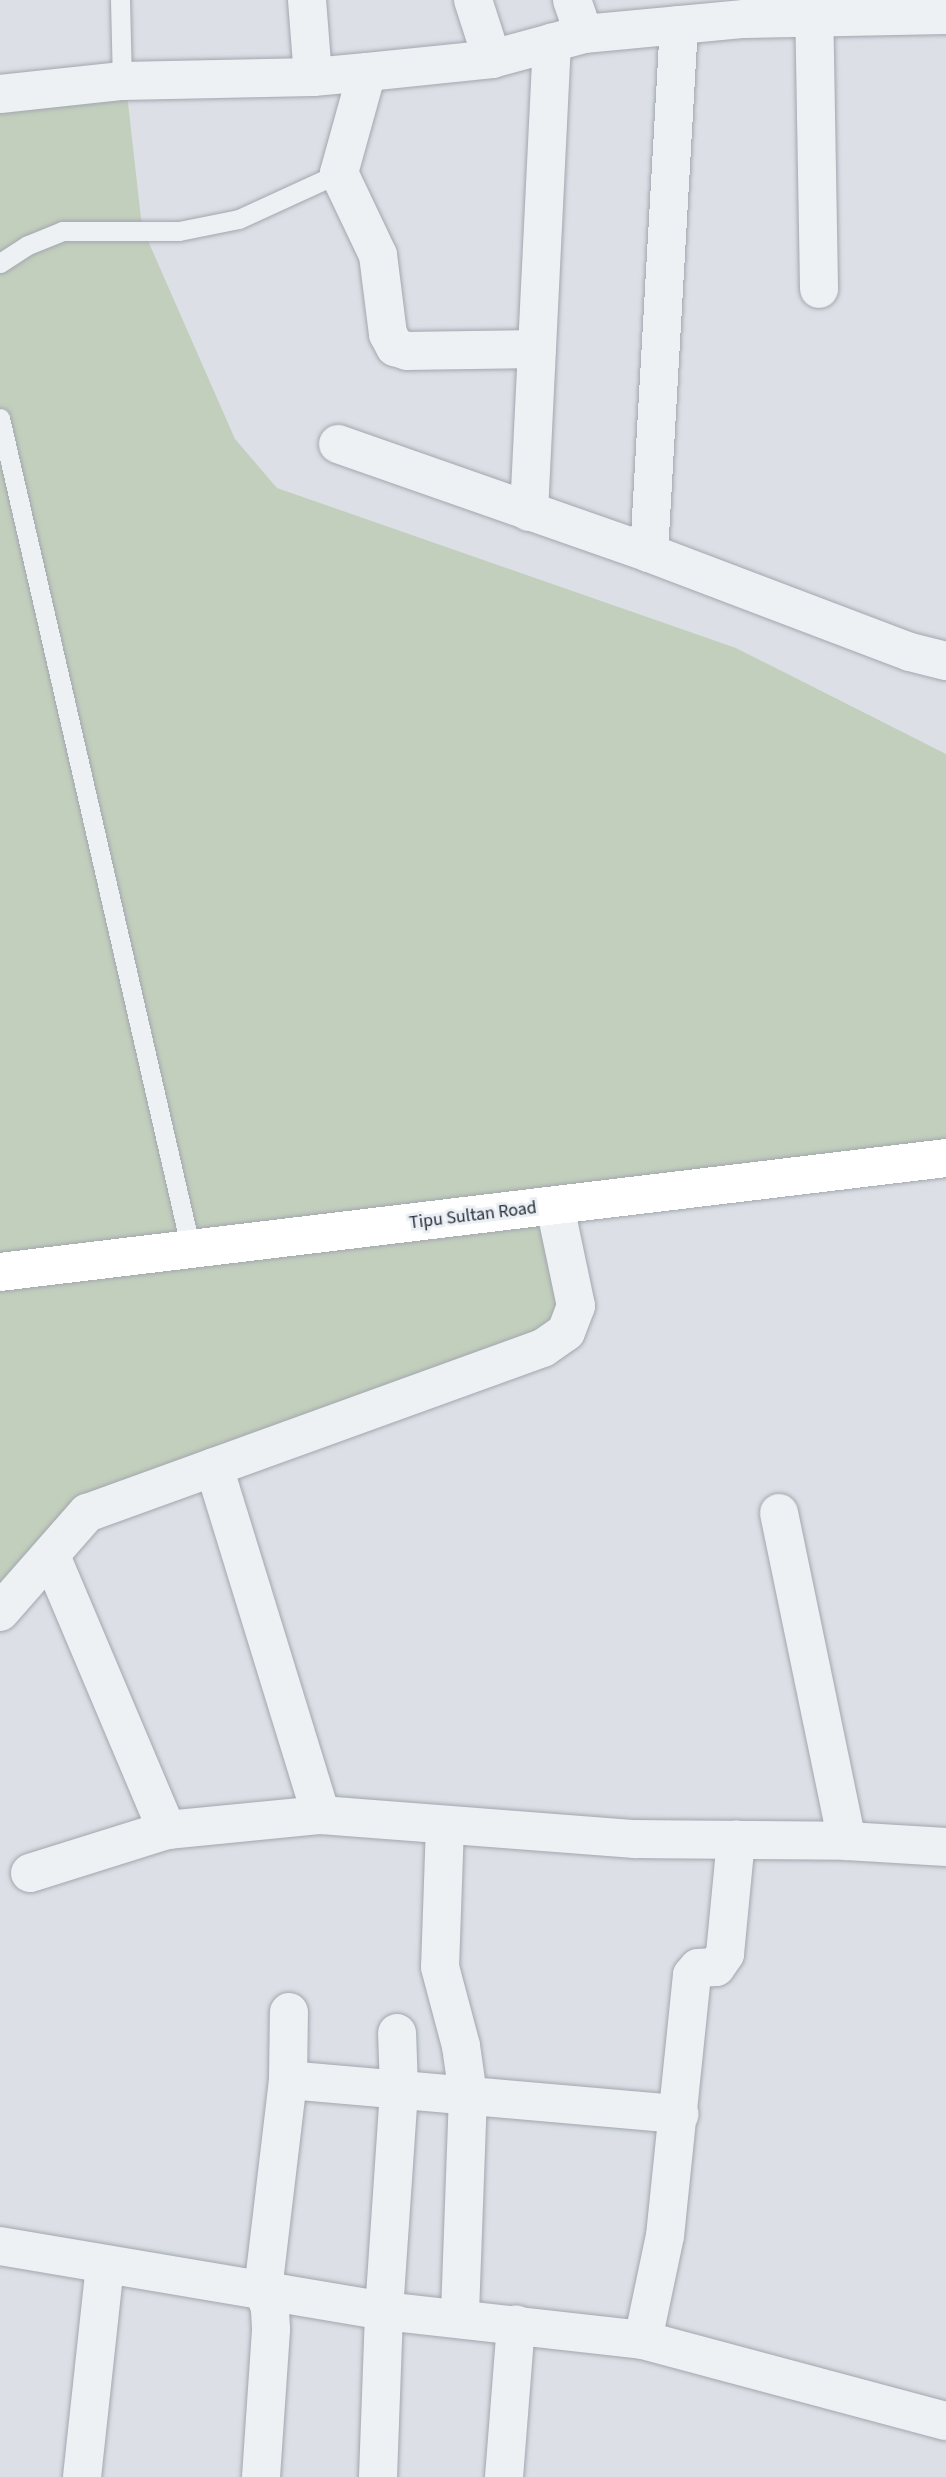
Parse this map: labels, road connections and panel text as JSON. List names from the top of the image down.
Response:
{
  "streets": {
    "main road": ["Tipu Sultan Road"]
  }
}
